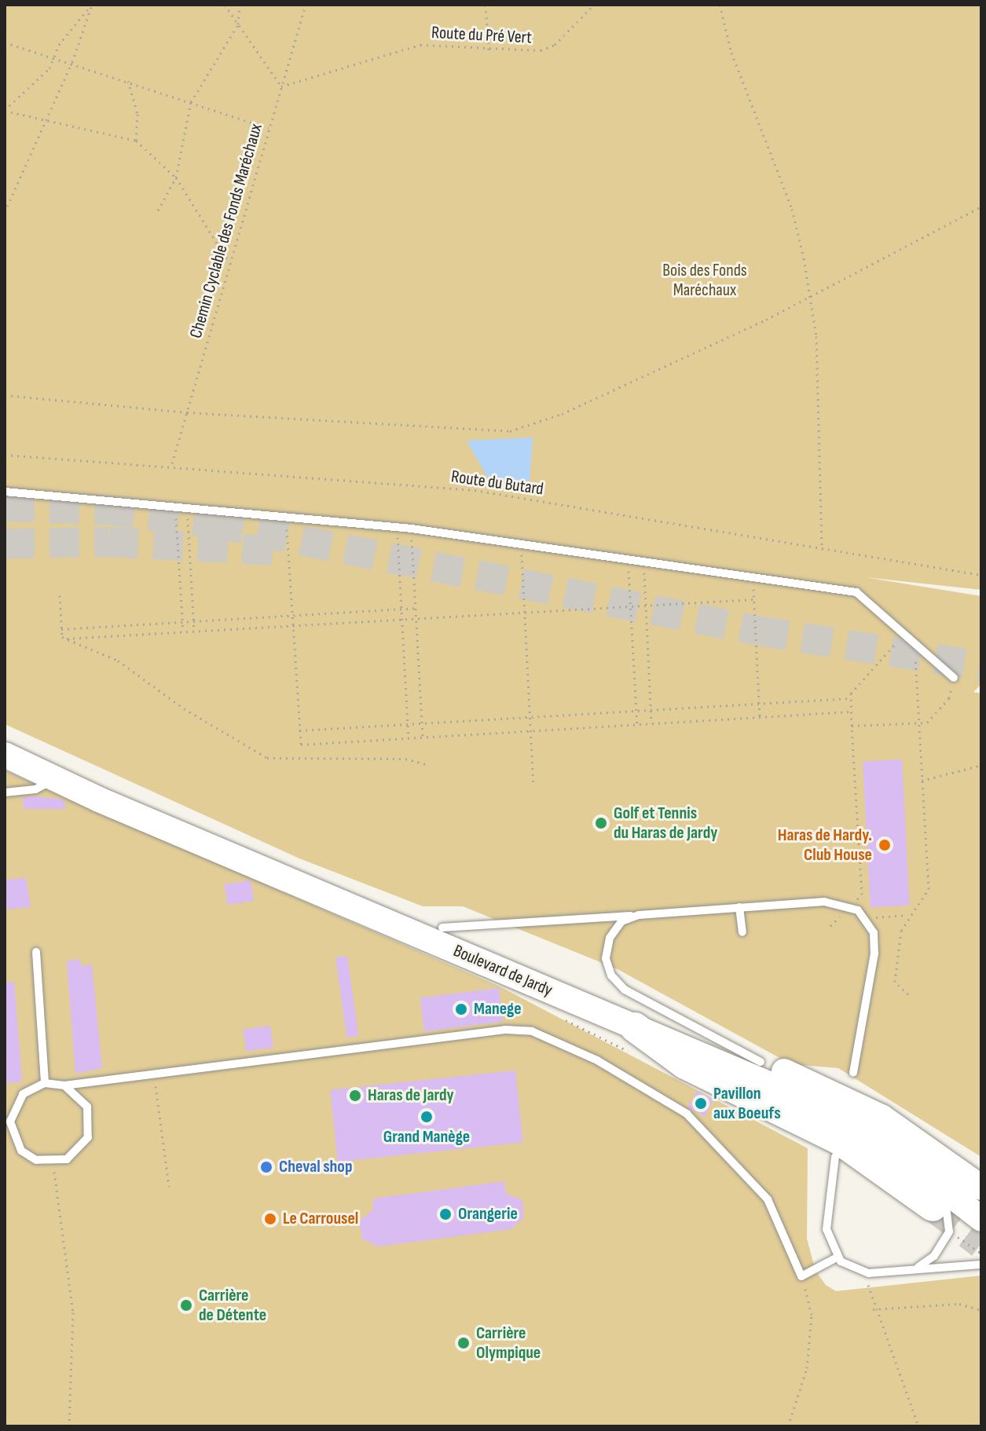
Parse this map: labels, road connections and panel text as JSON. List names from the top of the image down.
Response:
{
  "streets": {
    "main road": ["Boulevard de Jardy"],
    "path": ["Route du Pré Vert", "Chemin Cyclable des Fonds Maréchaux", "Route du Butard"]
  },
  "crossings": [
    ["Route du Pré Vert", "Chemin Cyclable des Fonds Maréchaux"],
    ["Chemin Cyclable des Fonds Maréchaux", "Route du Butard"]
  ],
  "parks": ["Bois des Fonds Maréchaux"],
  "places": [
    "Golf et Tennis du Haras de Jardy",
    "Haras de Hardy. Club House",
    "Manege",
    "Haras de Jardy",
    "Pavillon aux Boeufs",
    "Grand Manège",
    "Cheval shop",
    "Orangerie",
    "Le Carrousel",
    "Carrière de Détente",
    "Carrière Olympique"
  ]
}
